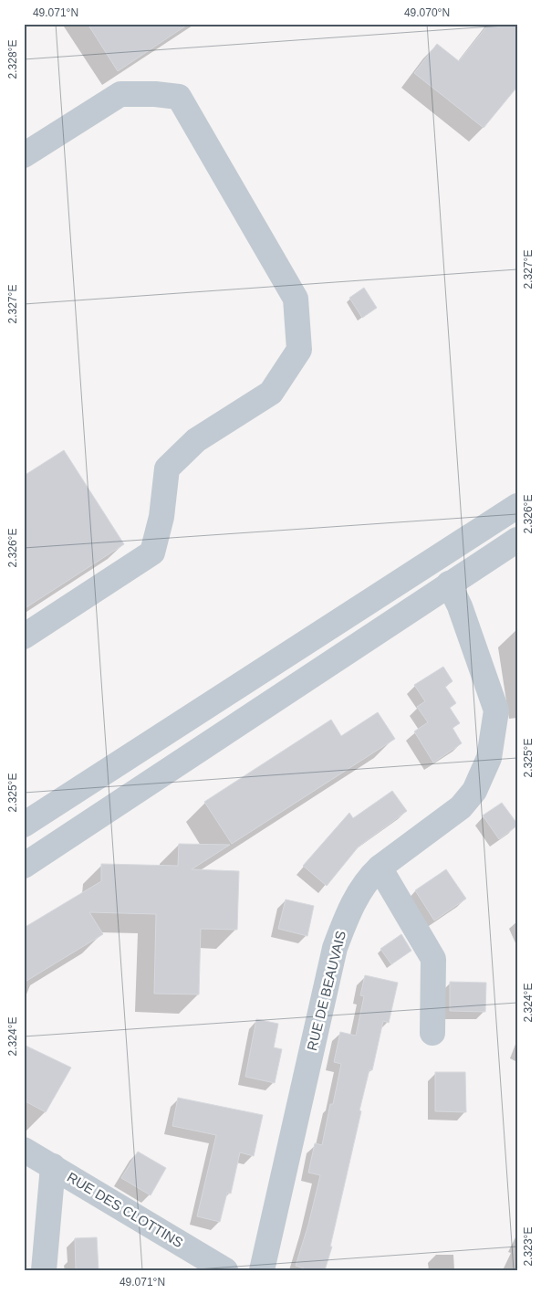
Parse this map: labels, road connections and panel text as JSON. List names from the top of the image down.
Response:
{
  "streets": {
    "street": ["RUE DE BEAUVAIS", "RUE DES CLOTTINS"]
  },
  "coordinates": [
    "49.071°N",
    "49.070°N",
    "2.328°E",
    "2.327°E",
    "2.326°E",
    "2.325°E",
    "2.324°E",
    "2.323°E"
  ]
}
